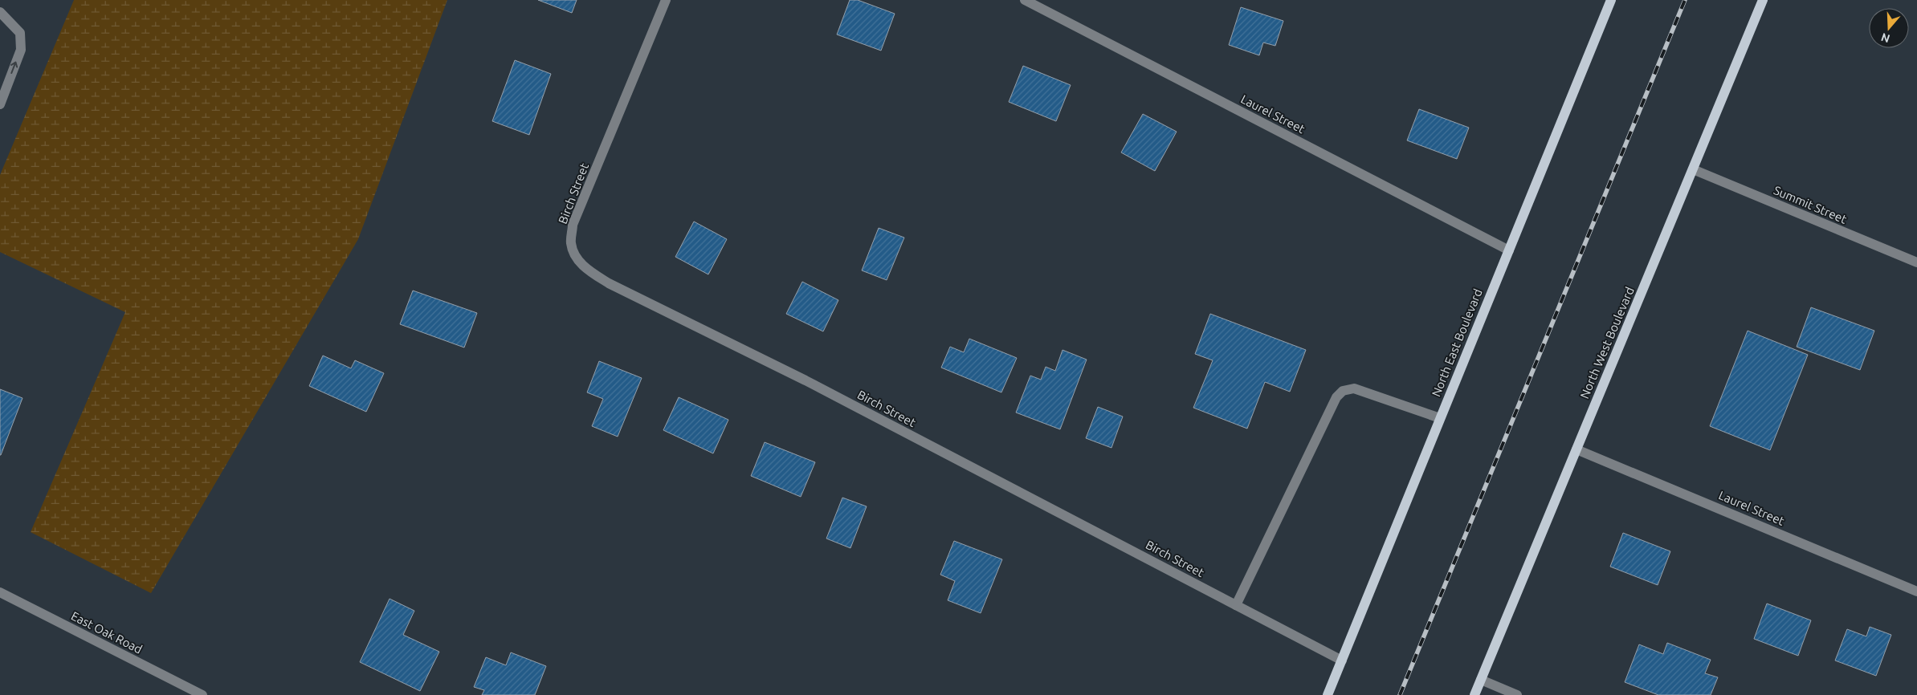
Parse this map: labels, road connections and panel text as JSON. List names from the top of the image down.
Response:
{
  "streets": {
    "main road": ["North East Boulevard", "North West Boulevard"],
    "street": [
      "Laurel Street",
      "Birch Street",
      "Summit Street",
      "East Oak Road"
    ]
  },
  "crossings": [
    ["Laurel Street", "North East Boulevard"],
    ["Laurel Street", "North West Boulevard"],
    ["Birch Street", "North East Boulevard"],
    ["Summit Street", "North West Boulevard"]
  ],
  "north": "bottom"
}
